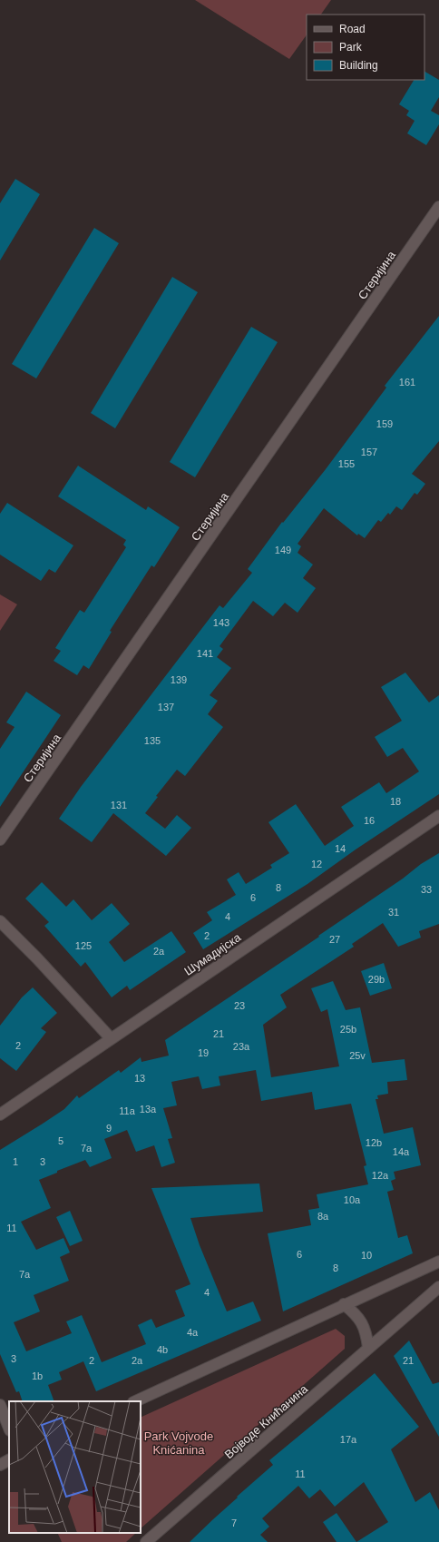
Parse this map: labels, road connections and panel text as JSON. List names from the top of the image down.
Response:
{
  "streets": {
    "street": ["Стеријина", "Шумадијска", "Војводе Книћанина"]
  },
  "parks": ["Park Vojvode Knićanina"],
  "house_numbers": [
    "161",
    "159",
    "157",
    "155",
    "149",
    "143",
    "141",
    "139",
    "137",
    "135",
    "18",
    "131",
    "16",
    "14",
    "12",
    "8",
    "33",
    "6",
    "31",
    "4",
    "2",
    "27",
    "125",
    "2a",
    "29b",
    "23",
    "25b",
    "21",
    "2",
    "23a",
    "19",
    "25v",
    "13",
    "13a",
    "11a",
    "9",
    "5",
    "12b",
    "7a",
    "14a",
    "1",
    "3",
    "12a",
    "10a",
    "8a",
    "11",
    "6",
    "10",
    "8",
    "7a",
    "4",
    "4a",
    "4b",
    "3",
    "2",
    "2a",
    "21",
    "1b",
    "17a",
    "11",
    "7"
  ],
  "legend": ["Road", "Park", "Building"]
}
